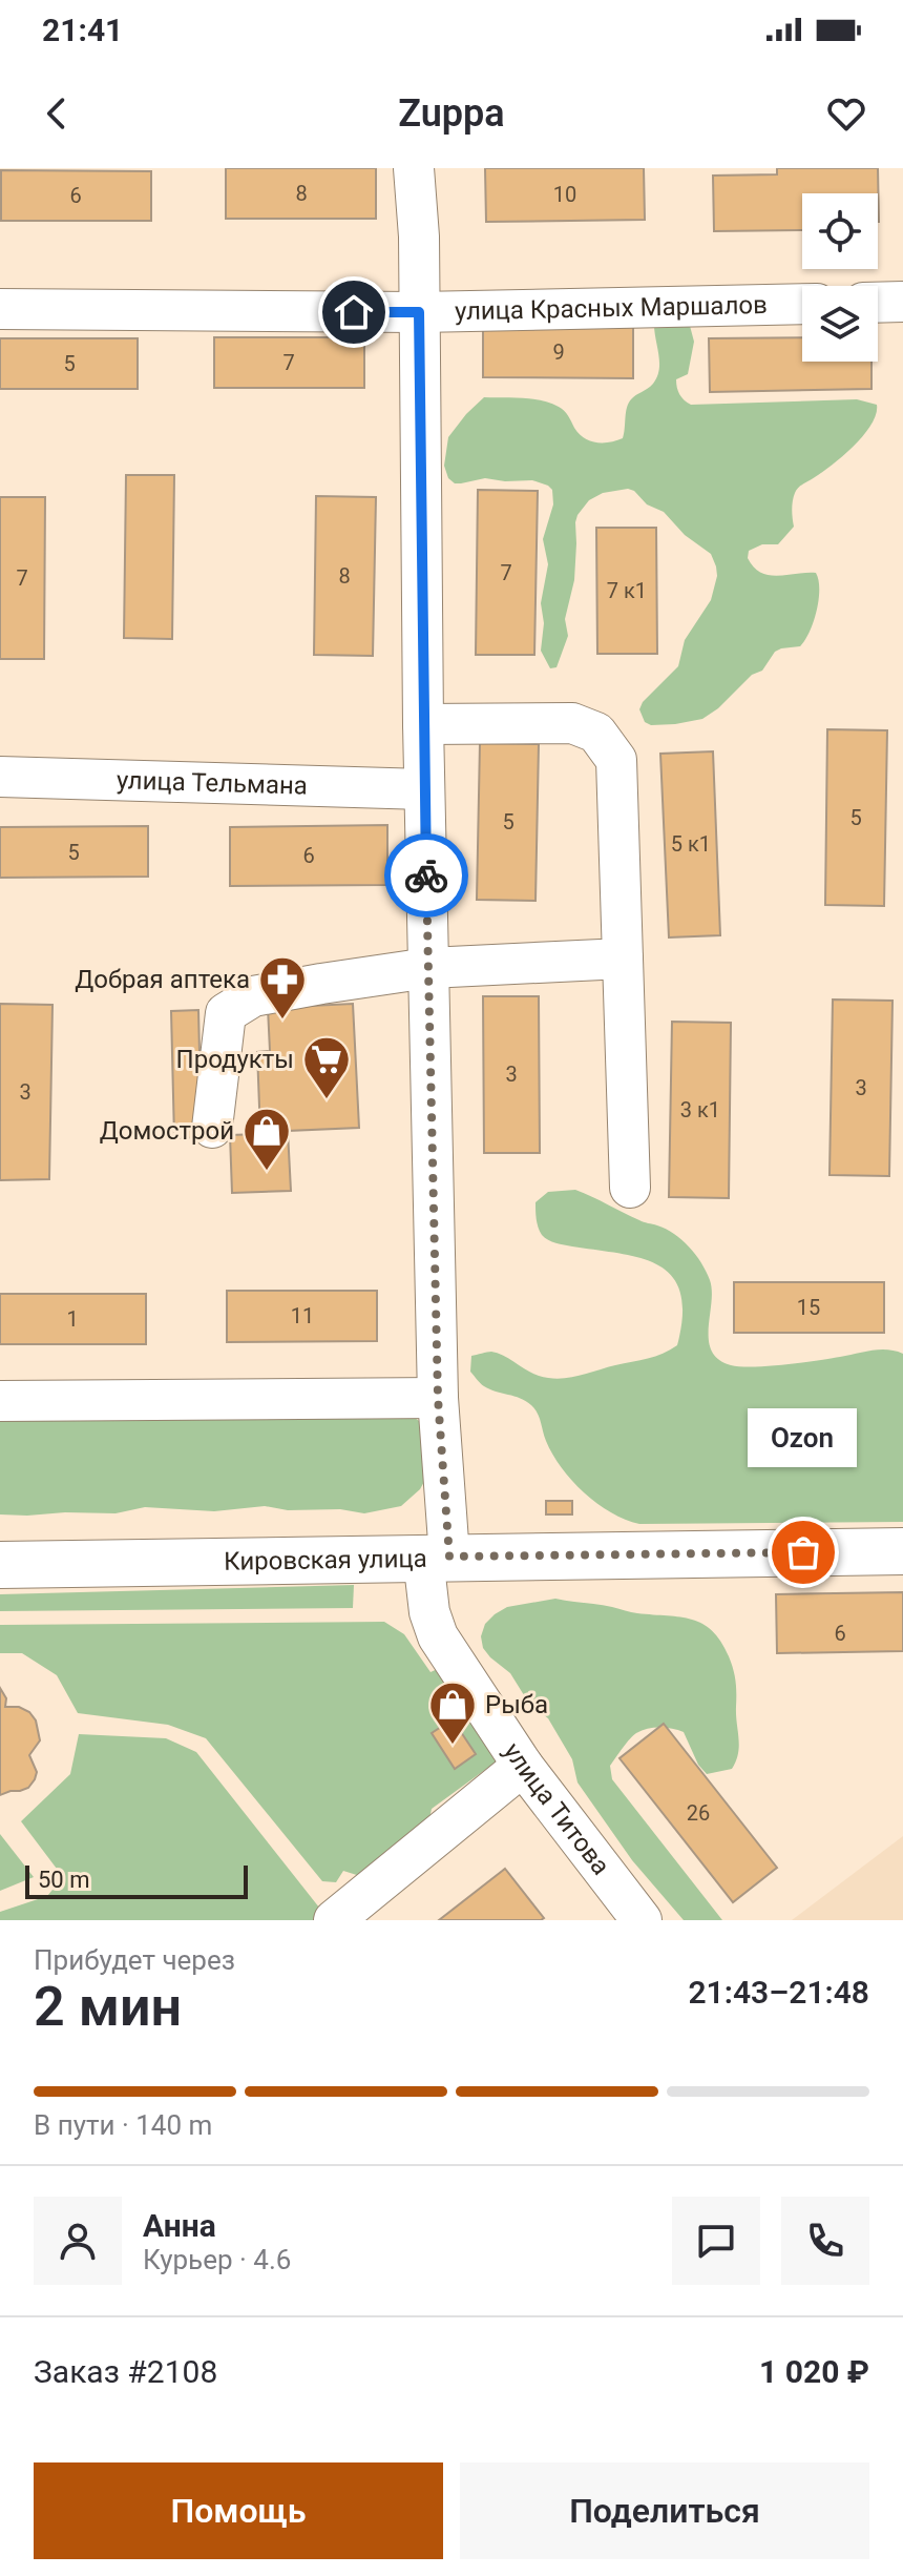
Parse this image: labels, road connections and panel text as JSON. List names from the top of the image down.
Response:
{
  "streets": {
    "main road": ["Кировская улица"],
    "street": ["улица Красных Маршалов", "улица Тельмана", "улица Титова"]
  },
  "crossings": [
    ["улица Красных Маршалов", "улица Титова"],
    ["улица Тельмана", "улица Титова"],
    ["Кировская улица", "улица Титова"]
  ],
  "places": {
    "pharmacy": ["Добрая аптека"],
    "supermarket": ["Продукты"],
    "shop": ["Домострой", "Рыба"],
    "other": ["Ozon"]
  },
  "house_numbers": [
    "8",
    "10",
    "6",
    "9",
    "7",
    "5",
    "7",
    "8",
    "7",
    "7 к1",
    "5",
    "5",
    "5 к1",
    "5",
    "6",
    "3",
    "3",
    "3",
    "3 к1",
    "15",
    "11",
    "1",
    "6",
    "26"
  ],
  "scale_bar": "50 m",
  "page": {
    "status": "21:41",
    "header": "Zuppa",
    "bubble": "Ozon",
    "scale": "50 m",
    "heading": ["2 мин", "Прибудет через", "21:43–21:48"],
    "panel": [
      "Анна",
      "Курьер · 4.6",
      "Заказ #2108",
      "1 020 ₽"
    ],
    "bar": "В пути · 140 m",
    "buttons": ["Помощь", "Поделиться"]
  }
}
